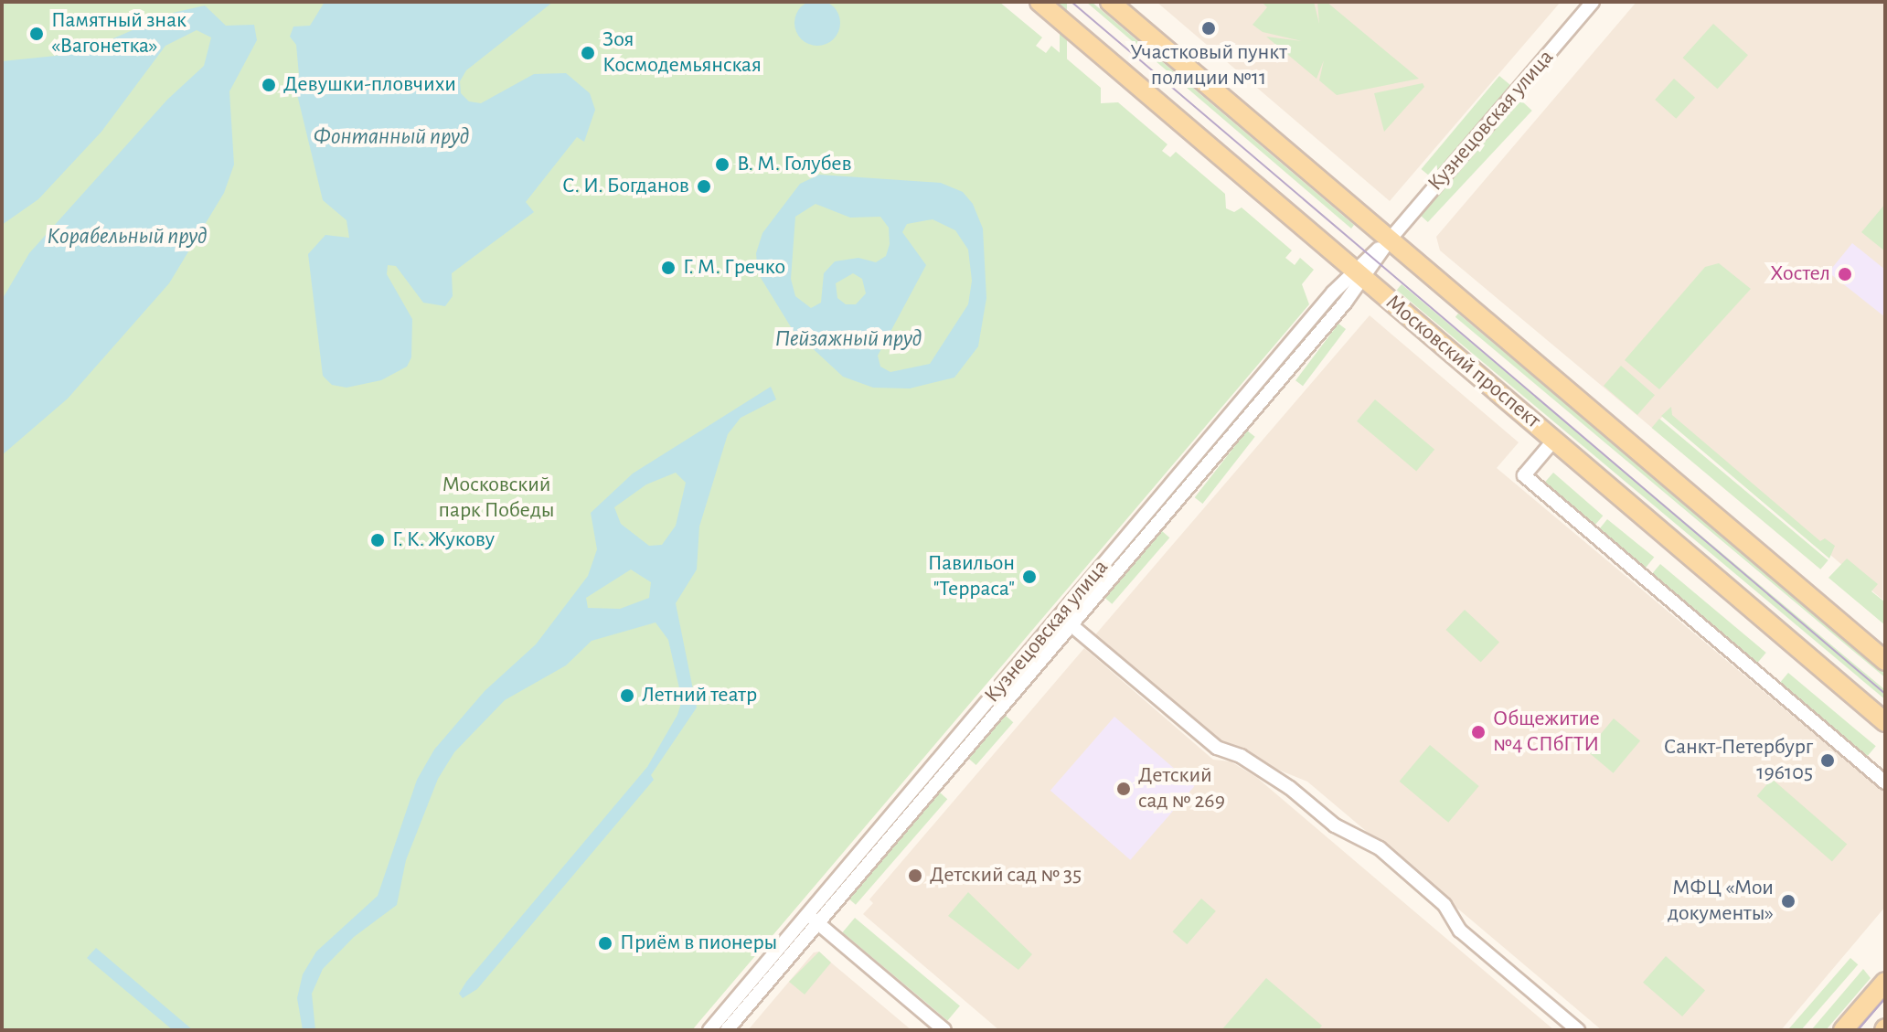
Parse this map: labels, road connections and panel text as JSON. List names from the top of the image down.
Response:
{
  "streets": {
    "main road": ["Московский проспект"],
    "street": ["Кузнецовская улица"]
  },
  "crossings": [
    ["Кузнецовская улица", "Московский проспект"]
  ],
  "water": ["Фонтанный пруд", "Корабельный пруд", "Пейзажный пруд"],
  "parks": ["Московский парк Победы"],
  "places": [
    "Участковый пункт полиции №11",
    "Памятный знак «Вагонетка»",
    "Зоя Космодемьянская",
    "Девушки-пловчихи",
    "В. М. Голубев",
    "С. И. Богданов",
    "Г. М. Гречко",
    "Хостел",
    "Г. К. Жукову",
    "Павильон \"Терраса\"",
    "Летний театр",
    "Общежитие №4 СПбГТИ",
    "Санкт-Петербург 196105",
    "Детский сад № 269",
    "Детский сад № 35",
    "МФЦ «Мои документы»",
    "Приём в пионеры"
  ]
}
